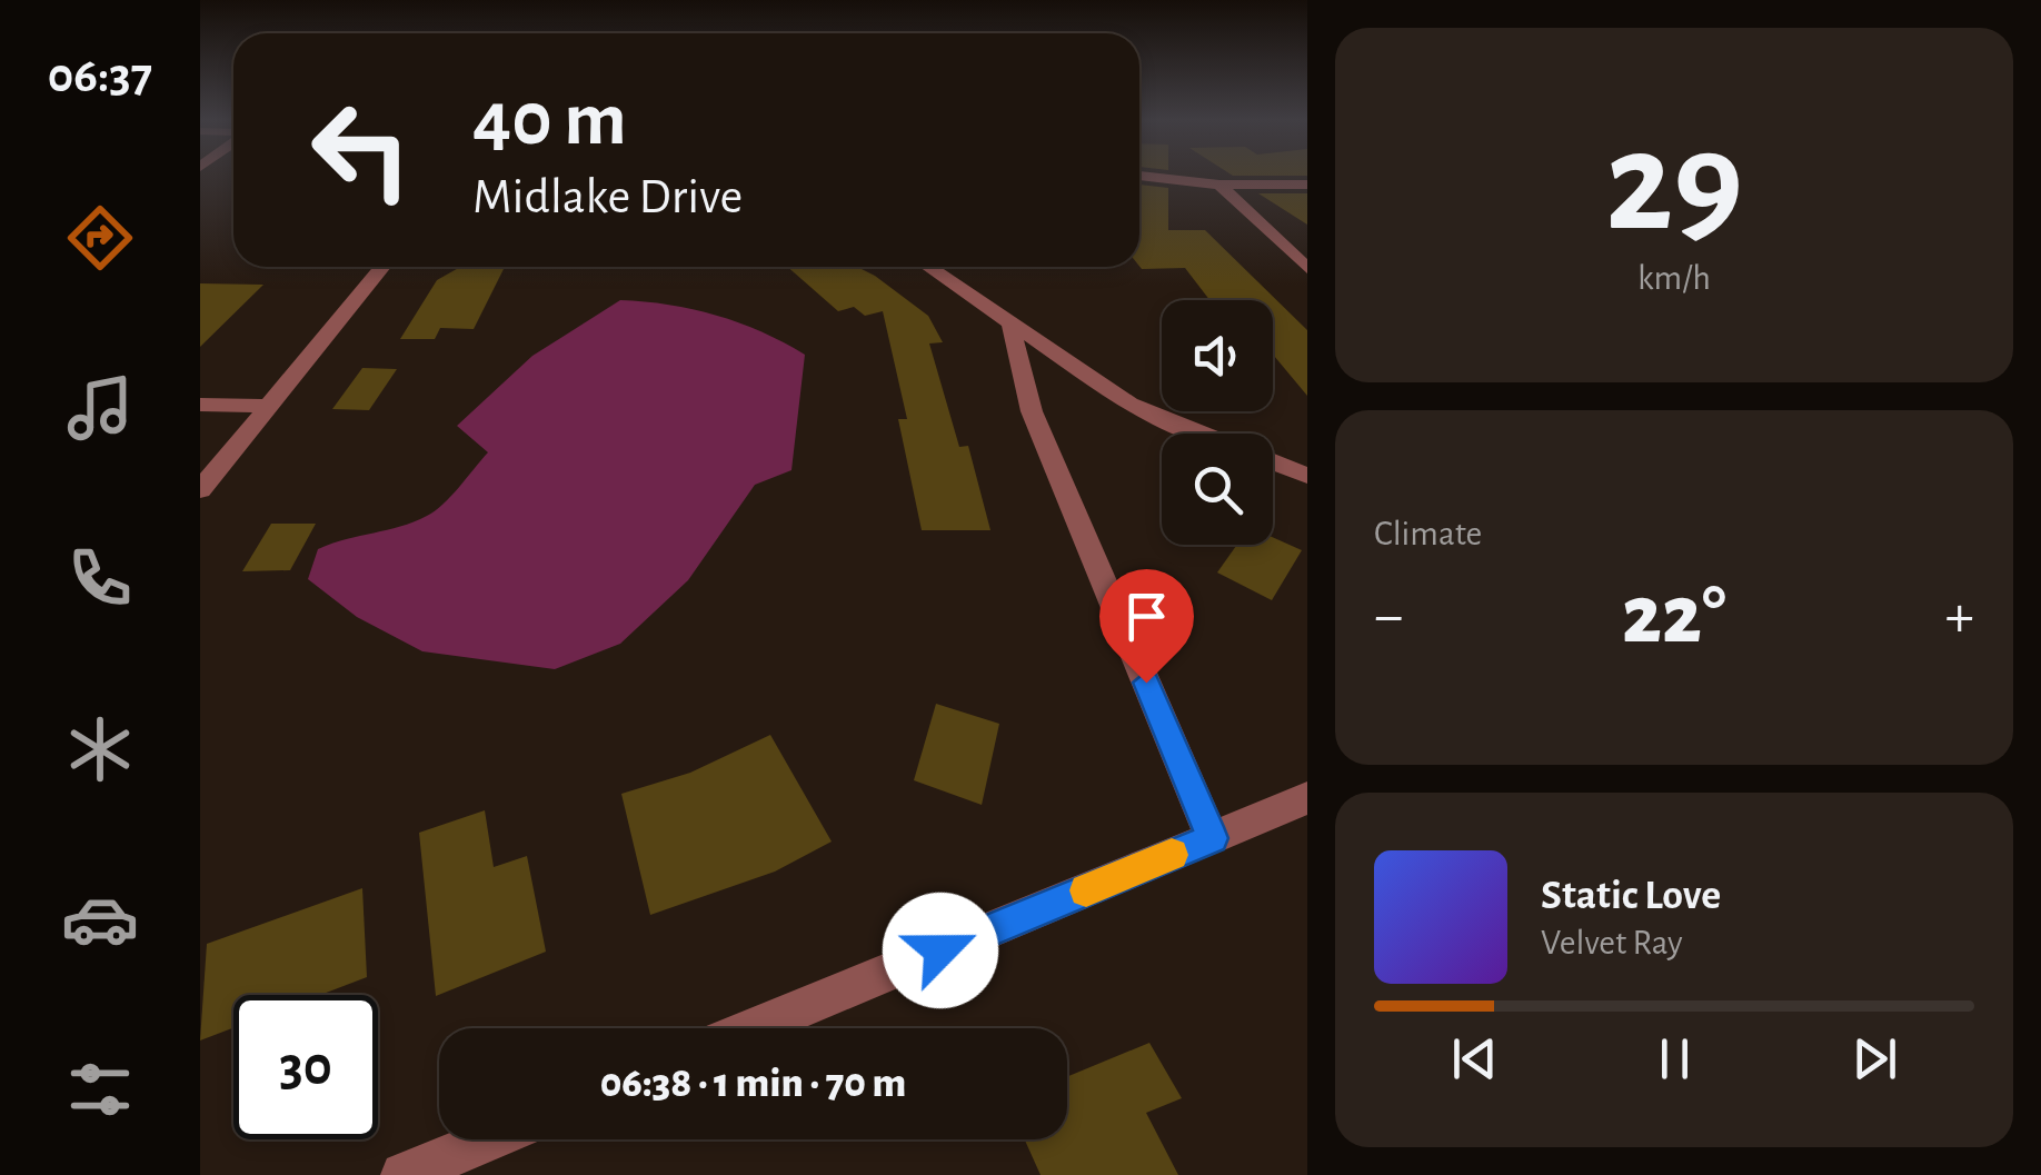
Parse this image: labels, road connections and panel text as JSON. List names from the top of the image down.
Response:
{
  "page": {
    "tabs": "06:37",
    "tile": [
      ["29", "km/h"],
      "Climate"
    ],
    "turn": ["40 m", "Midlake Drive"],
    "heat": ["−", "22°", "+"],
    "song": ["Static Love", "Velvet Ray"],
    "limit": "30",
    "trip": "06:38 · 1 min · 70 m"
  }
}
